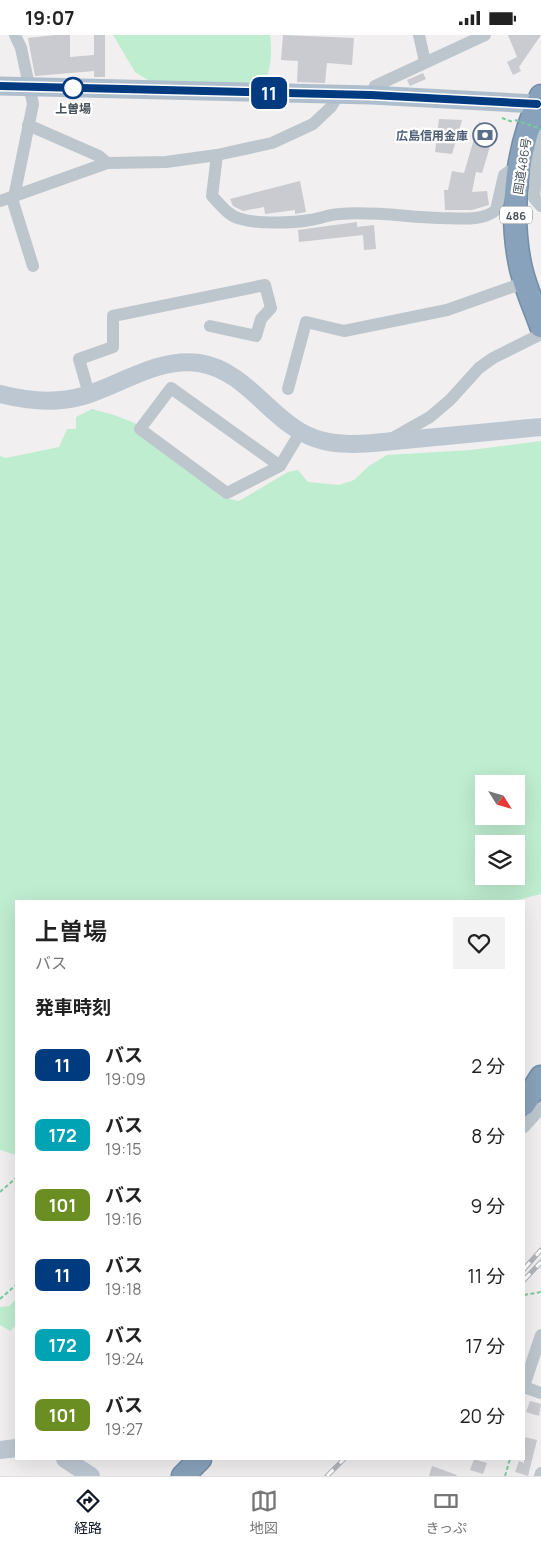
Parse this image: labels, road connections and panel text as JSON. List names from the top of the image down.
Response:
{
  "streets": {
    "highway": ["国道486号", "486"]
  },
  "places": {
    "other": ["上曽場"],
    "bank": ["広島信用金庫"]
  },
  "lines": ["bus line 11"],
  "north": "bottom right",
  "page": {
    "status": "19:07",
    "on_map": "11",
    "heading": [
      ["上曽場", "バス"],
      "発車時刻"
    ],
    "list": [
      {
        "mark": "11",
        "name": "バス",
        "note": "19:09",
        "value": "2 分"
      },
      {
        "mark": "172",
        "name": "バス",
        "note": "19:15",
        "value": "8 分"
      },
      {
        "mark": "101",
        "name": "バス",
        "note": "19:16",
        "value": "9 分"
      },
      {
        "mark": "11",
        "name": "バス",
        "note": "19:18",
        "value": "11 分"
      },
      {
        "mark": "172",
        "name": "バス",
        "note": "19:24",
        "value": "17 分"
      },
      {
        "mark": "101",
        "name": "バス",
        "note": "19:27",
        "value": "20 分"
      }
    ],
    "tabs": ["経路", "地図", "きっぷ"]
  }
}
